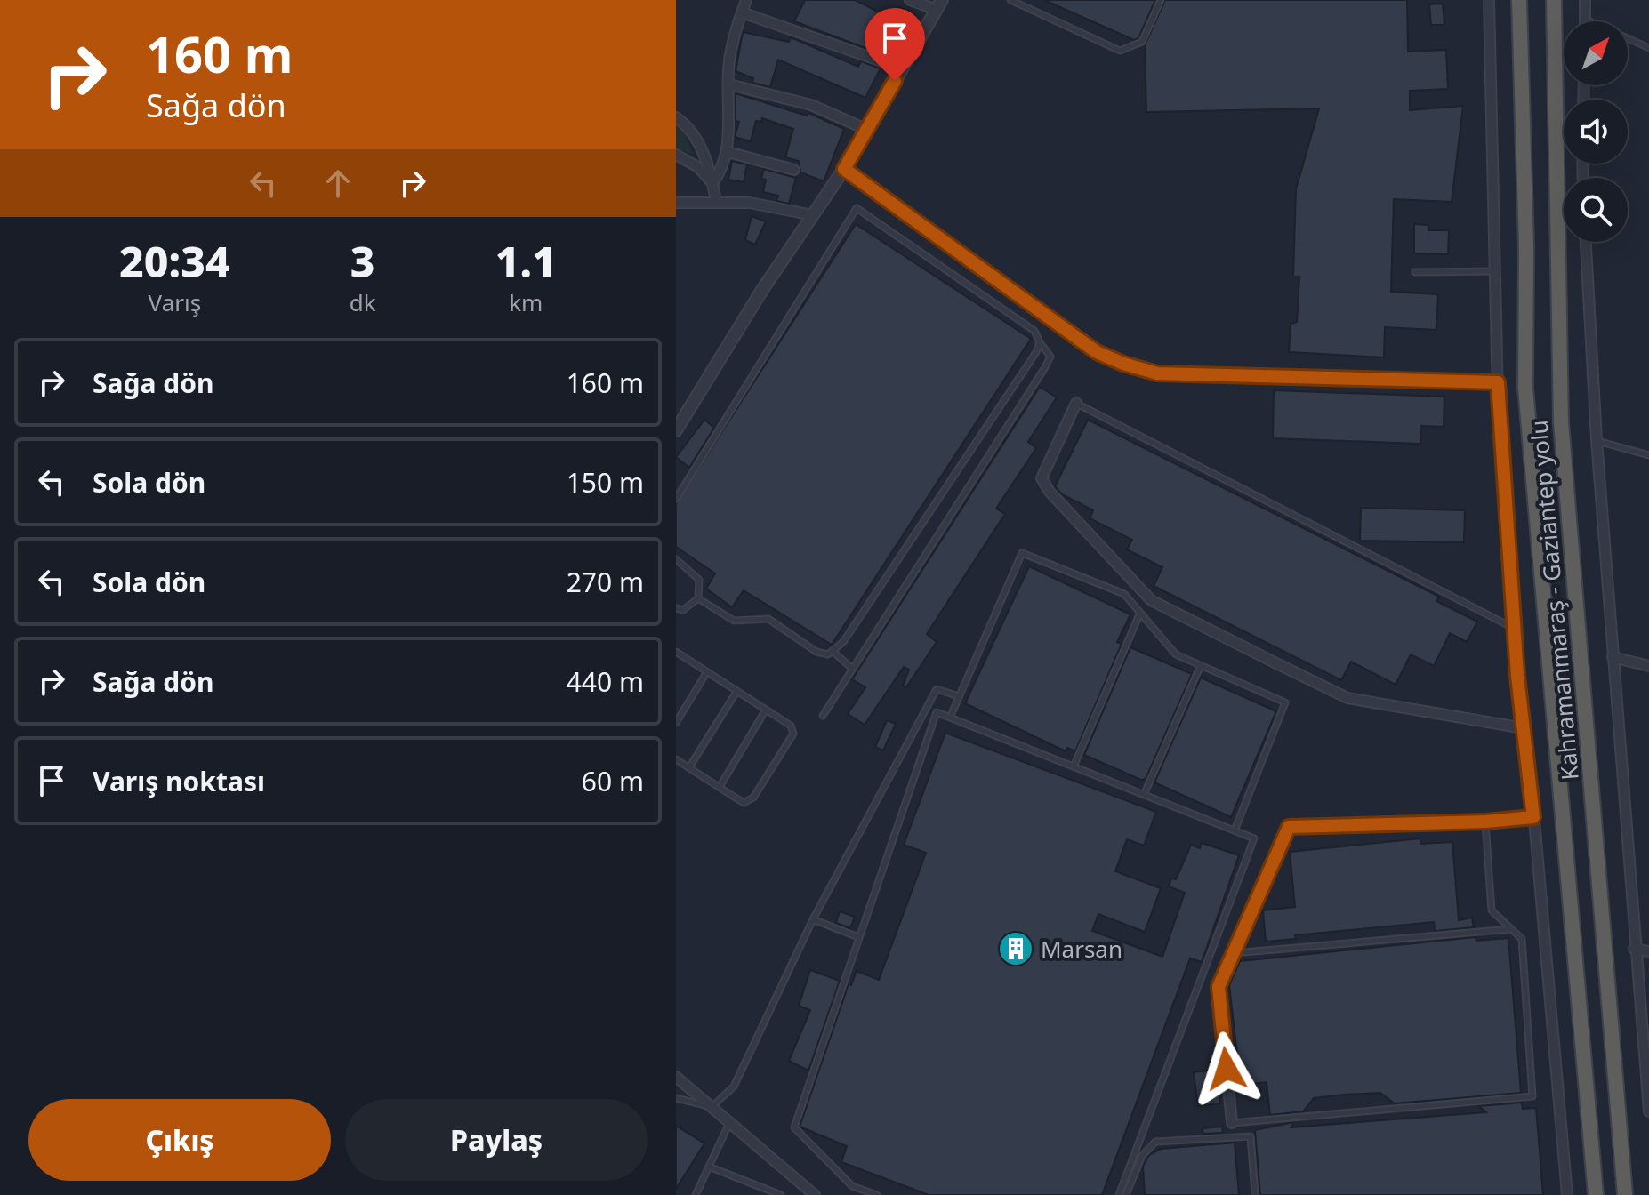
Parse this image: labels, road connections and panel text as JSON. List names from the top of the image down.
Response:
{
  "streets": {
    "highway": ["Kahramanmaraş - Gaziantep yolu"]
  },
  "places": {
    "building": ["Marsan"]
  },
  "north": "top right",
  "page": {
    "turn": ["160 m", "Sağa dön"],
    "eta": [
      "20:34",
      "Varış",
      "3",
      "dk",
      "1.1",
      "km"
    ],
    "list": [
      {
        "name": "Sağa dön",
        "value": "160 m"
      },
      {
        "name": "Sola dön",
        "value": "150 m"
      },
      {
        "name": "Sola dön",
        "value": "270 m"
      },
      {
        "name": "Sağa dön",
        "value": "440 m"
      },
      {
        "name": "Varış noktası",
        "value": "60 m"
      }
    ],
    "buttons": ["Çıkış", "Paylaş"]
  }
}
